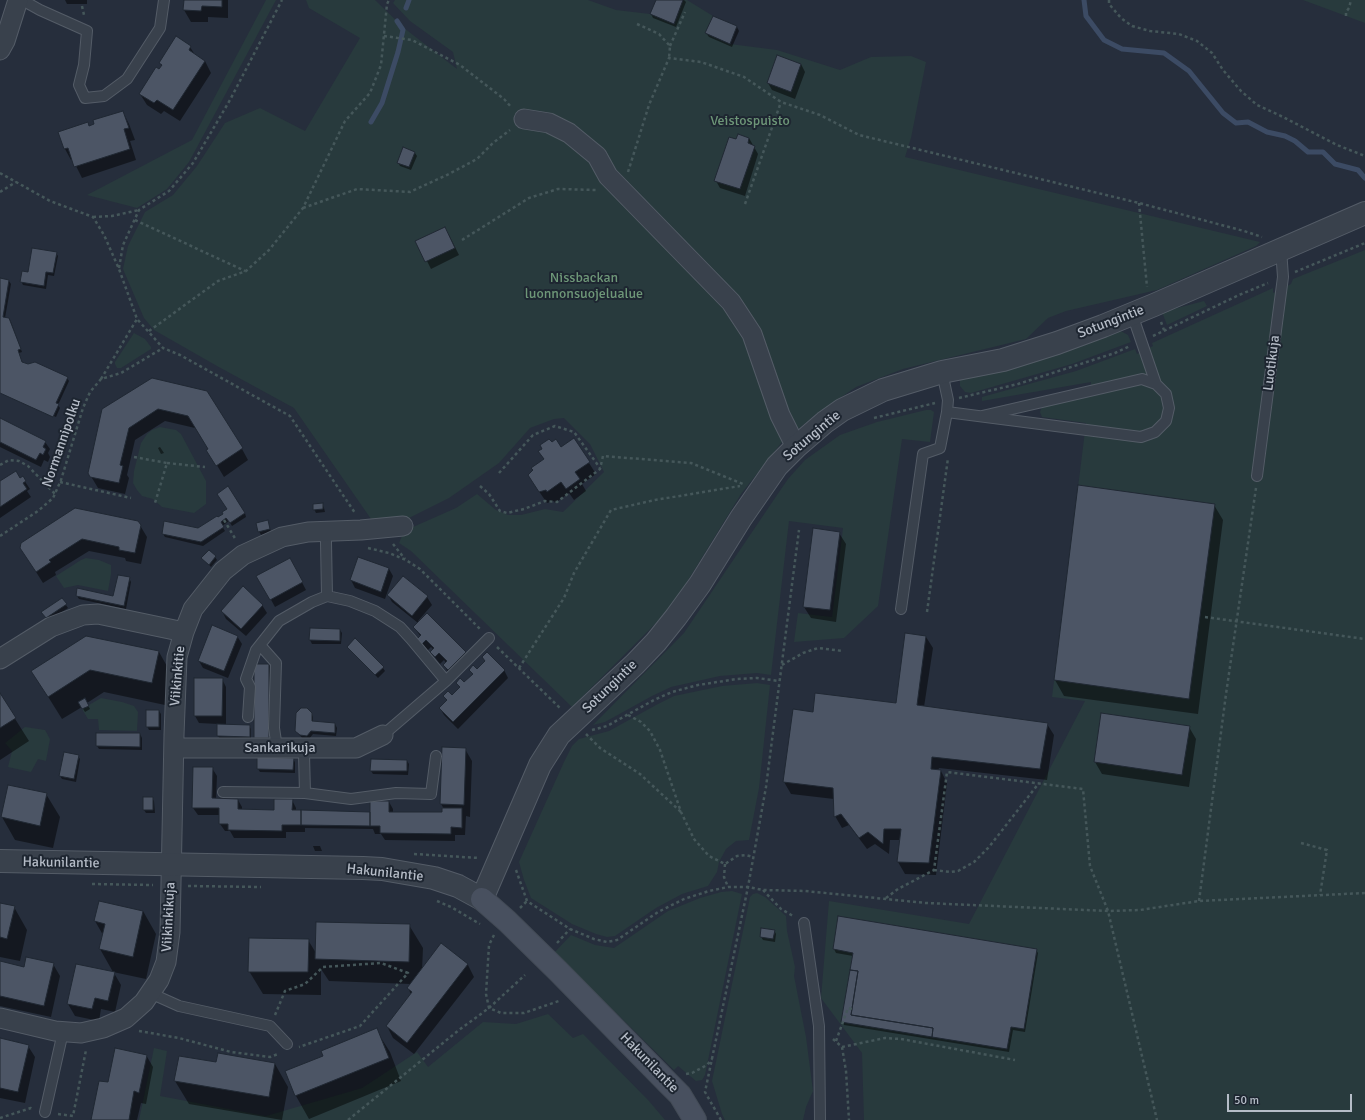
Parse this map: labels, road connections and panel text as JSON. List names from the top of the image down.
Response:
{
  "streets": {
    "main road": ["Hakunilantie"],
    "street": [
      "Sotungintie",
      "Viikinkitie",
      "Sankarikuja",
      "Viikinkikuja"
    ],
    "lane": ["Luotikuja"],
    "path": ["Normannipolku"]
  },
  "crossings": [
    ["Sotungintie", "Luotikuja"],
    ["Sotungintie", "Hakunilantie"],
    ["Viikinkitie", "Sankarikuja"],
    ["Viikinkitie", "Hakunilantie"],
    ["Viikinkitie", "Viikinkikuja"],
    ["Hakunilantie", "Viikinkikuja"]
  ],
  "parks": ["Veistospuisto", "Nissbackan luonnonsuojelualue"],
  "scale_bar": "50 m"
}
